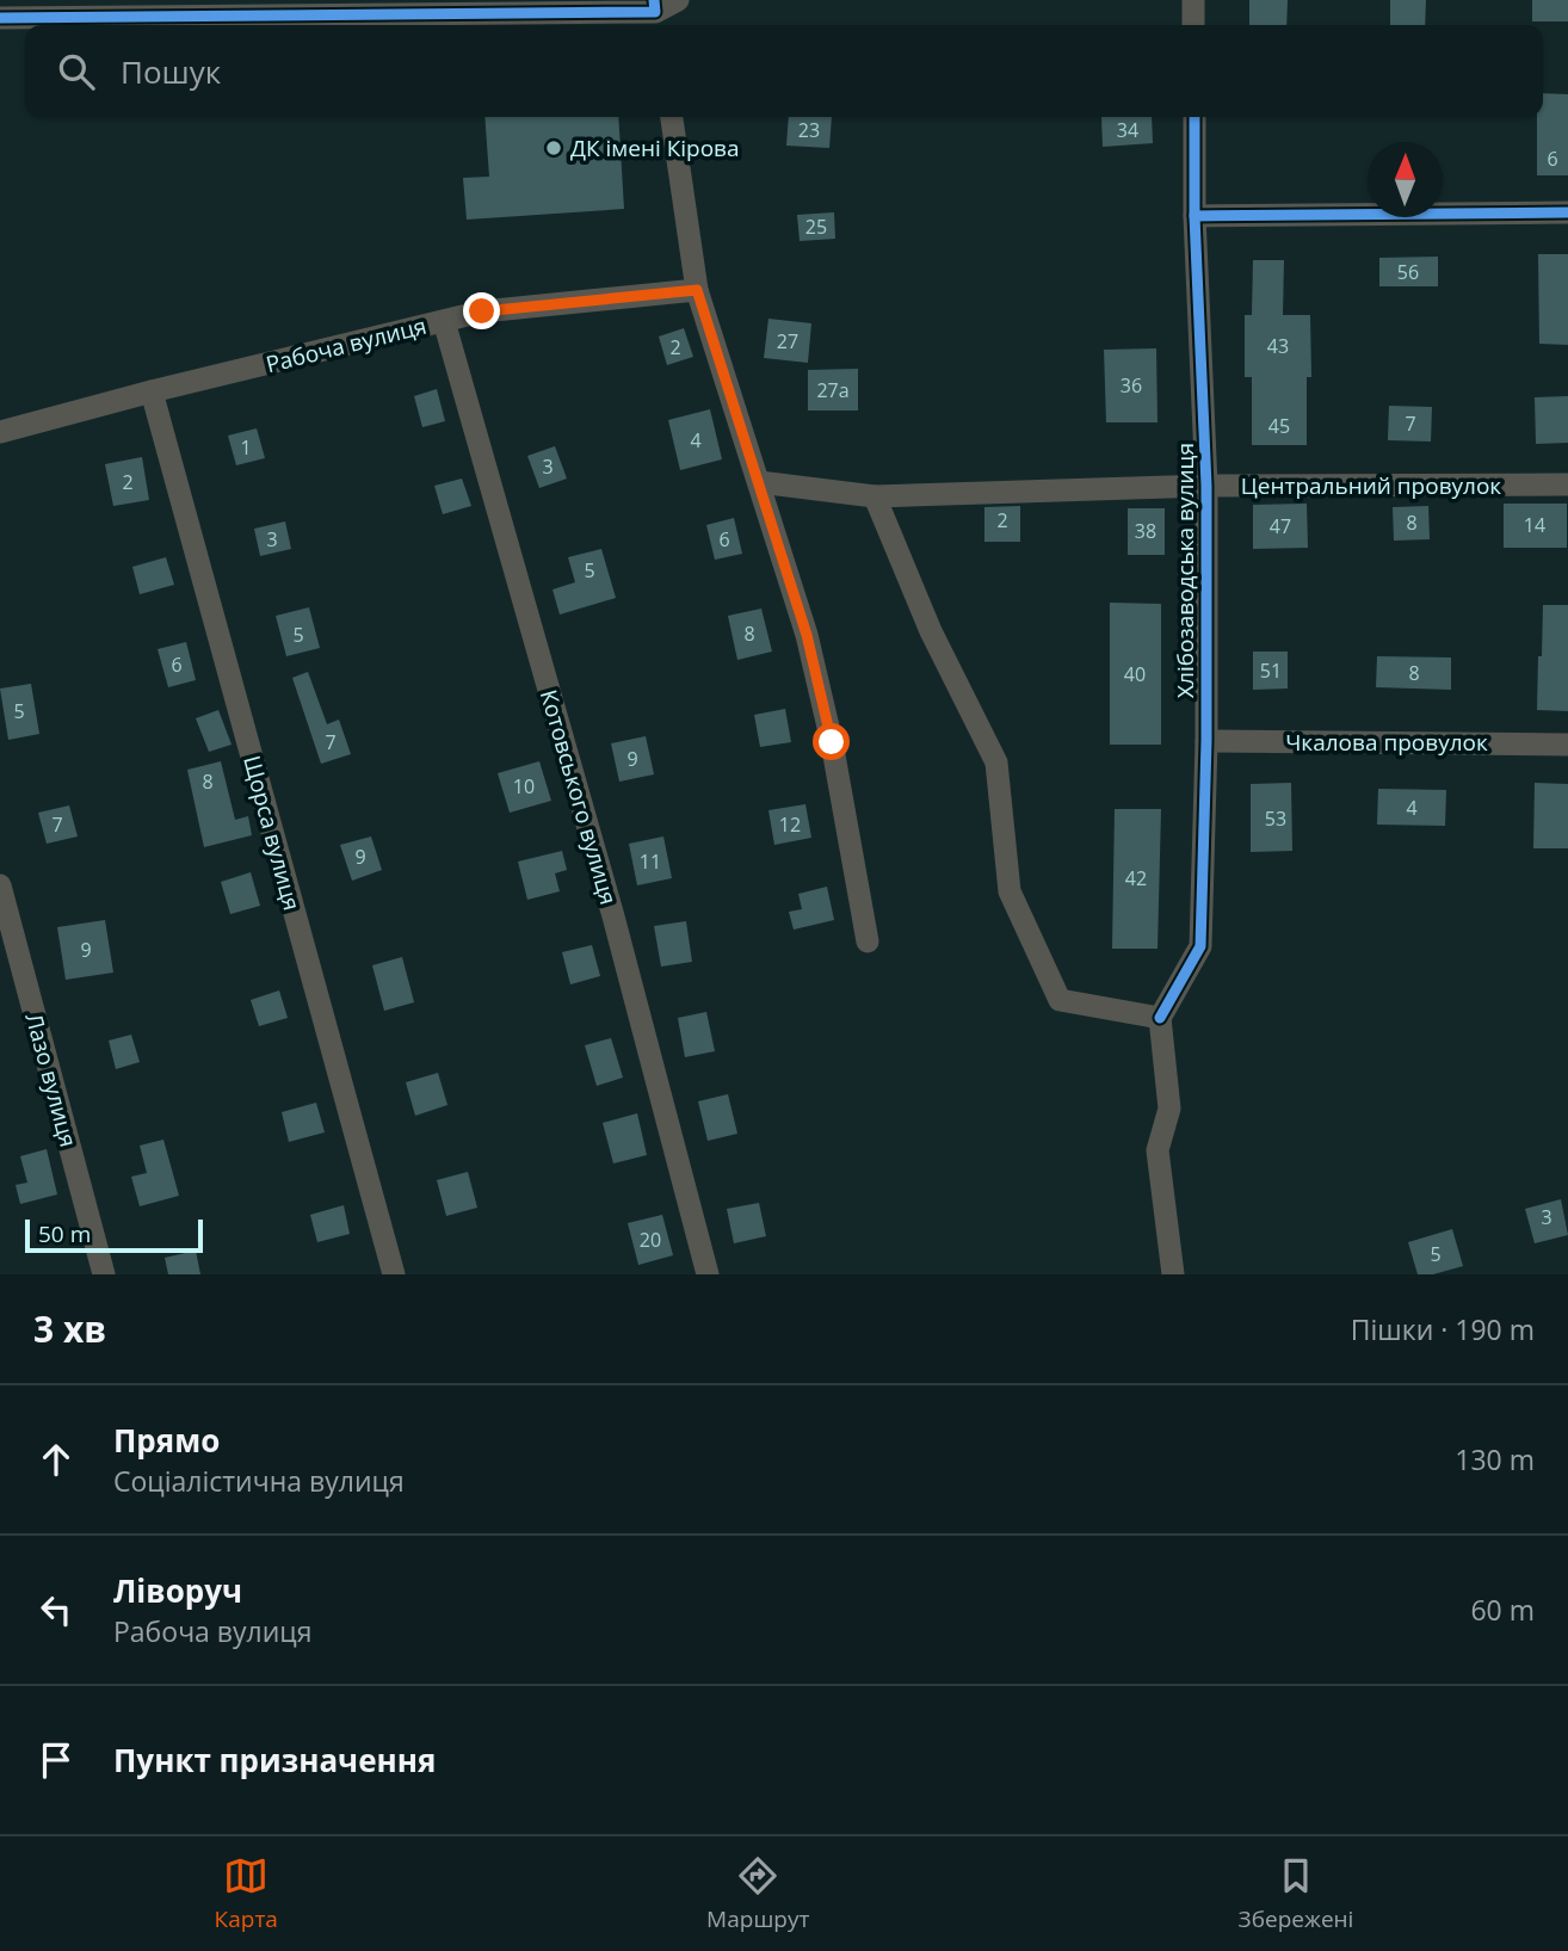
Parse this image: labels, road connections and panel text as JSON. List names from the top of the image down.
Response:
{
  "streets": {
    "street": [
      "Рабоча вулиця",
      "Центральний провулок",
      "Хлібозаводська вулиця",
      "Чкалова провулок",
      "Котовського вулиця",
      "Щорса вулиця",
      "Лазо вулиця"
    ]
  },
  "crossings": [
    ["Рабоча вулиця", "Котовського вулиця"],
    ["Рабоча вулиця", "Щорса вулиця"],
    ["Центральний провулок", "Хлібозаводська вулиця"],
    ["Хлібозаводська вулиця", "Чкалова провулок"]
  ],
  "places": ["ДК імені Кірова"],
  "house_numbers": [
    "23",
    "34",
    "6",
    "25",
    "56",
    "27",
    "43",
    "2",
    "36",
    "27а",
    "7",
    "45",
    "4",
    "1",
    "3",
    "2",
    "2",
    "8",
    "14",
    "47",
    "38",
    "3",
    "6",
    "5",
    "8",
    "5",
    "6",
    "51",
    "8",
    "40",
    "5",
    "7",
    "9",
    "8",
    "10",
    "4",
    "53",
    "7",
    "12",
    "9",
    "11",
    "42",
    "9",
    "3",
    "20",
    "5"
  ],
  "scale_bar": "50 m",
  "north": "top",
  "page": {
    "search": "Пошук",
    "scale": "50 m",
    "heading": ["3 хв", "Пішки · 190 m"],
    "list": [
      ["Прямо", "Соціалістична вулиця", "130 m"],
      ["Ліворуч", "Рабоча вулиця", "60 m"],
      "Пункт призначення"
    ],
    "nav": ["Карта", "Маршрут", "Збережені"]
  }
}
